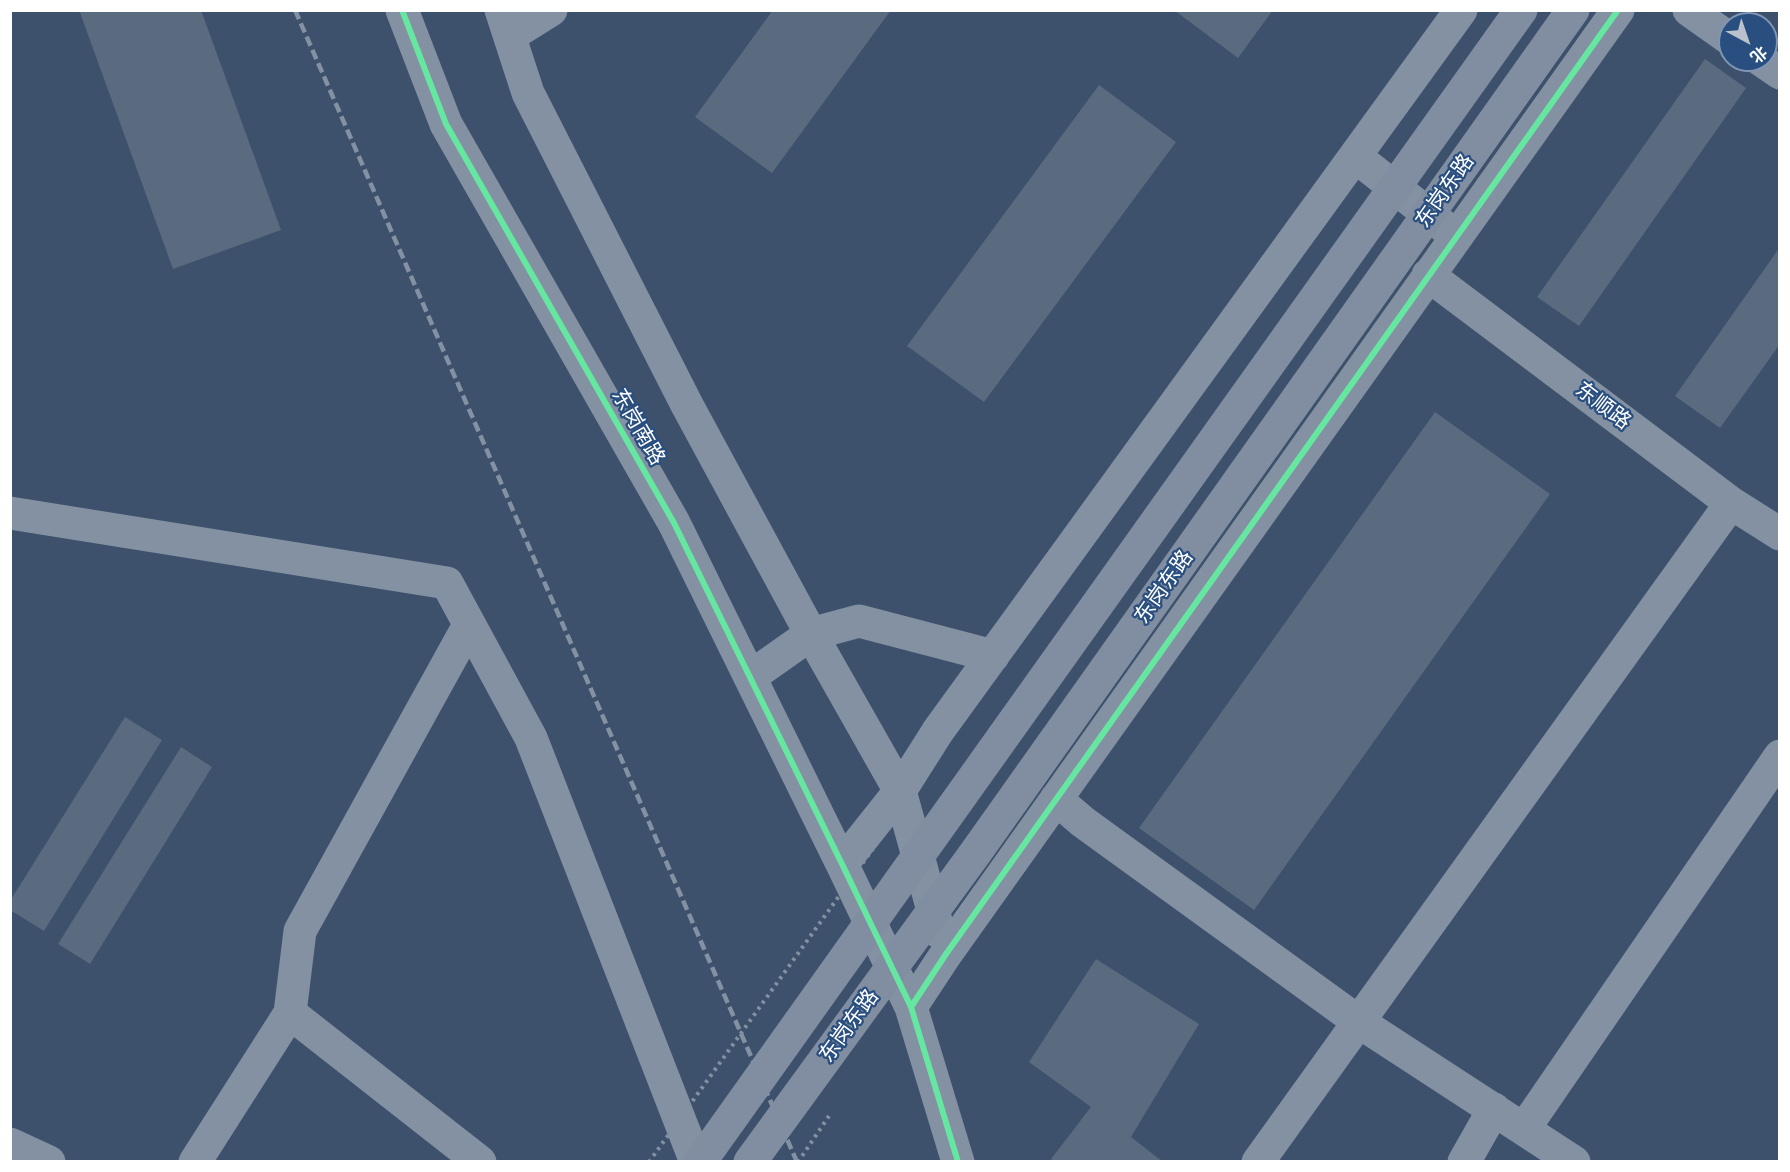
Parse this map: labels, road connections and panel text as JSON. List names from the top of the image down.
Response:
{
  "streets": {
    "main road": ["东岗东路"],
    "street": ["东顺路", "东岗南路"]
  },
  "north": "bottom right"
}
